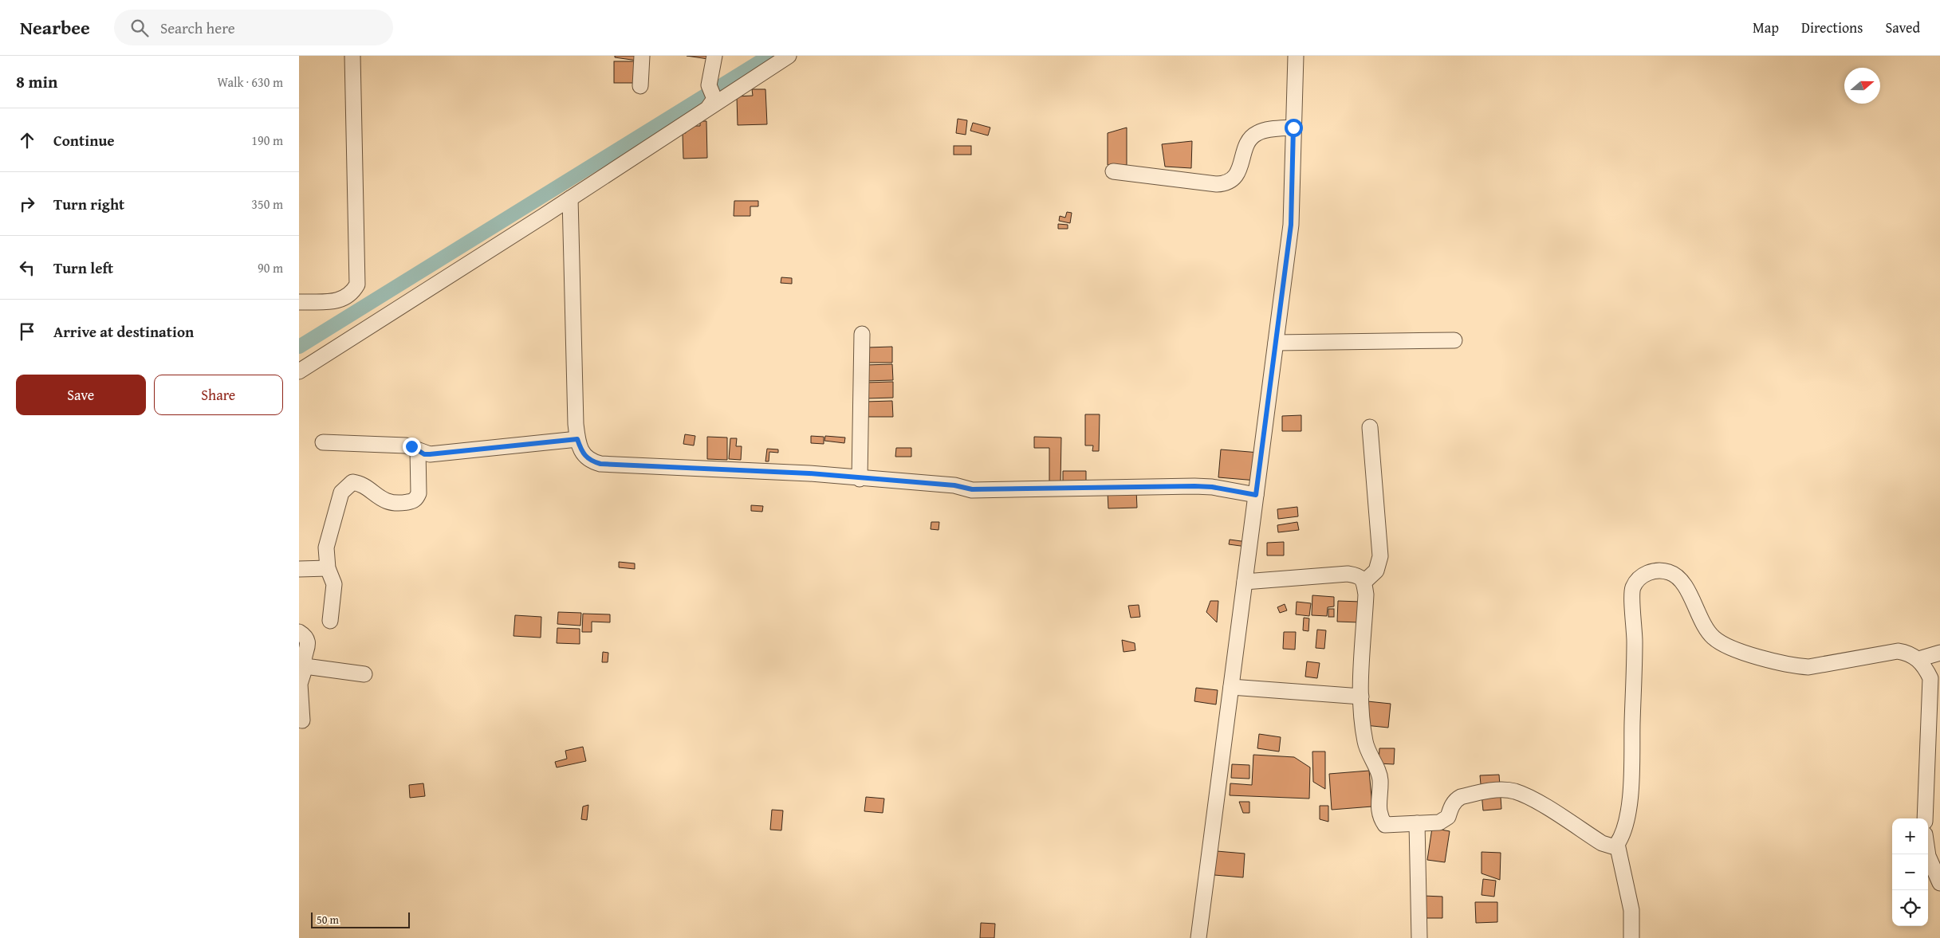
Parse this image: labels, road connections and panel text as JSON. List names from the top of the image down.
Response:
{
  "scale_bar": "50 m",
  "north": "right",
  "page": {
    "header": "Nearbee",
    "search": "Search here",
    "nav": ["Map", "Directions", "Saved"],
    "heading": ["8 min", "Walk · 630 m"],
    "list": [
      ["Continue", "190 m"],
      ["Turn right", "350 m"],
      ["Turn left", "90 m"],
      "Arrive at destination"
    ],
    "buttons": ["Save", "Share"],
    "map_buttons": ["+", "−"],
    "scale": "50 m"
  }
}
